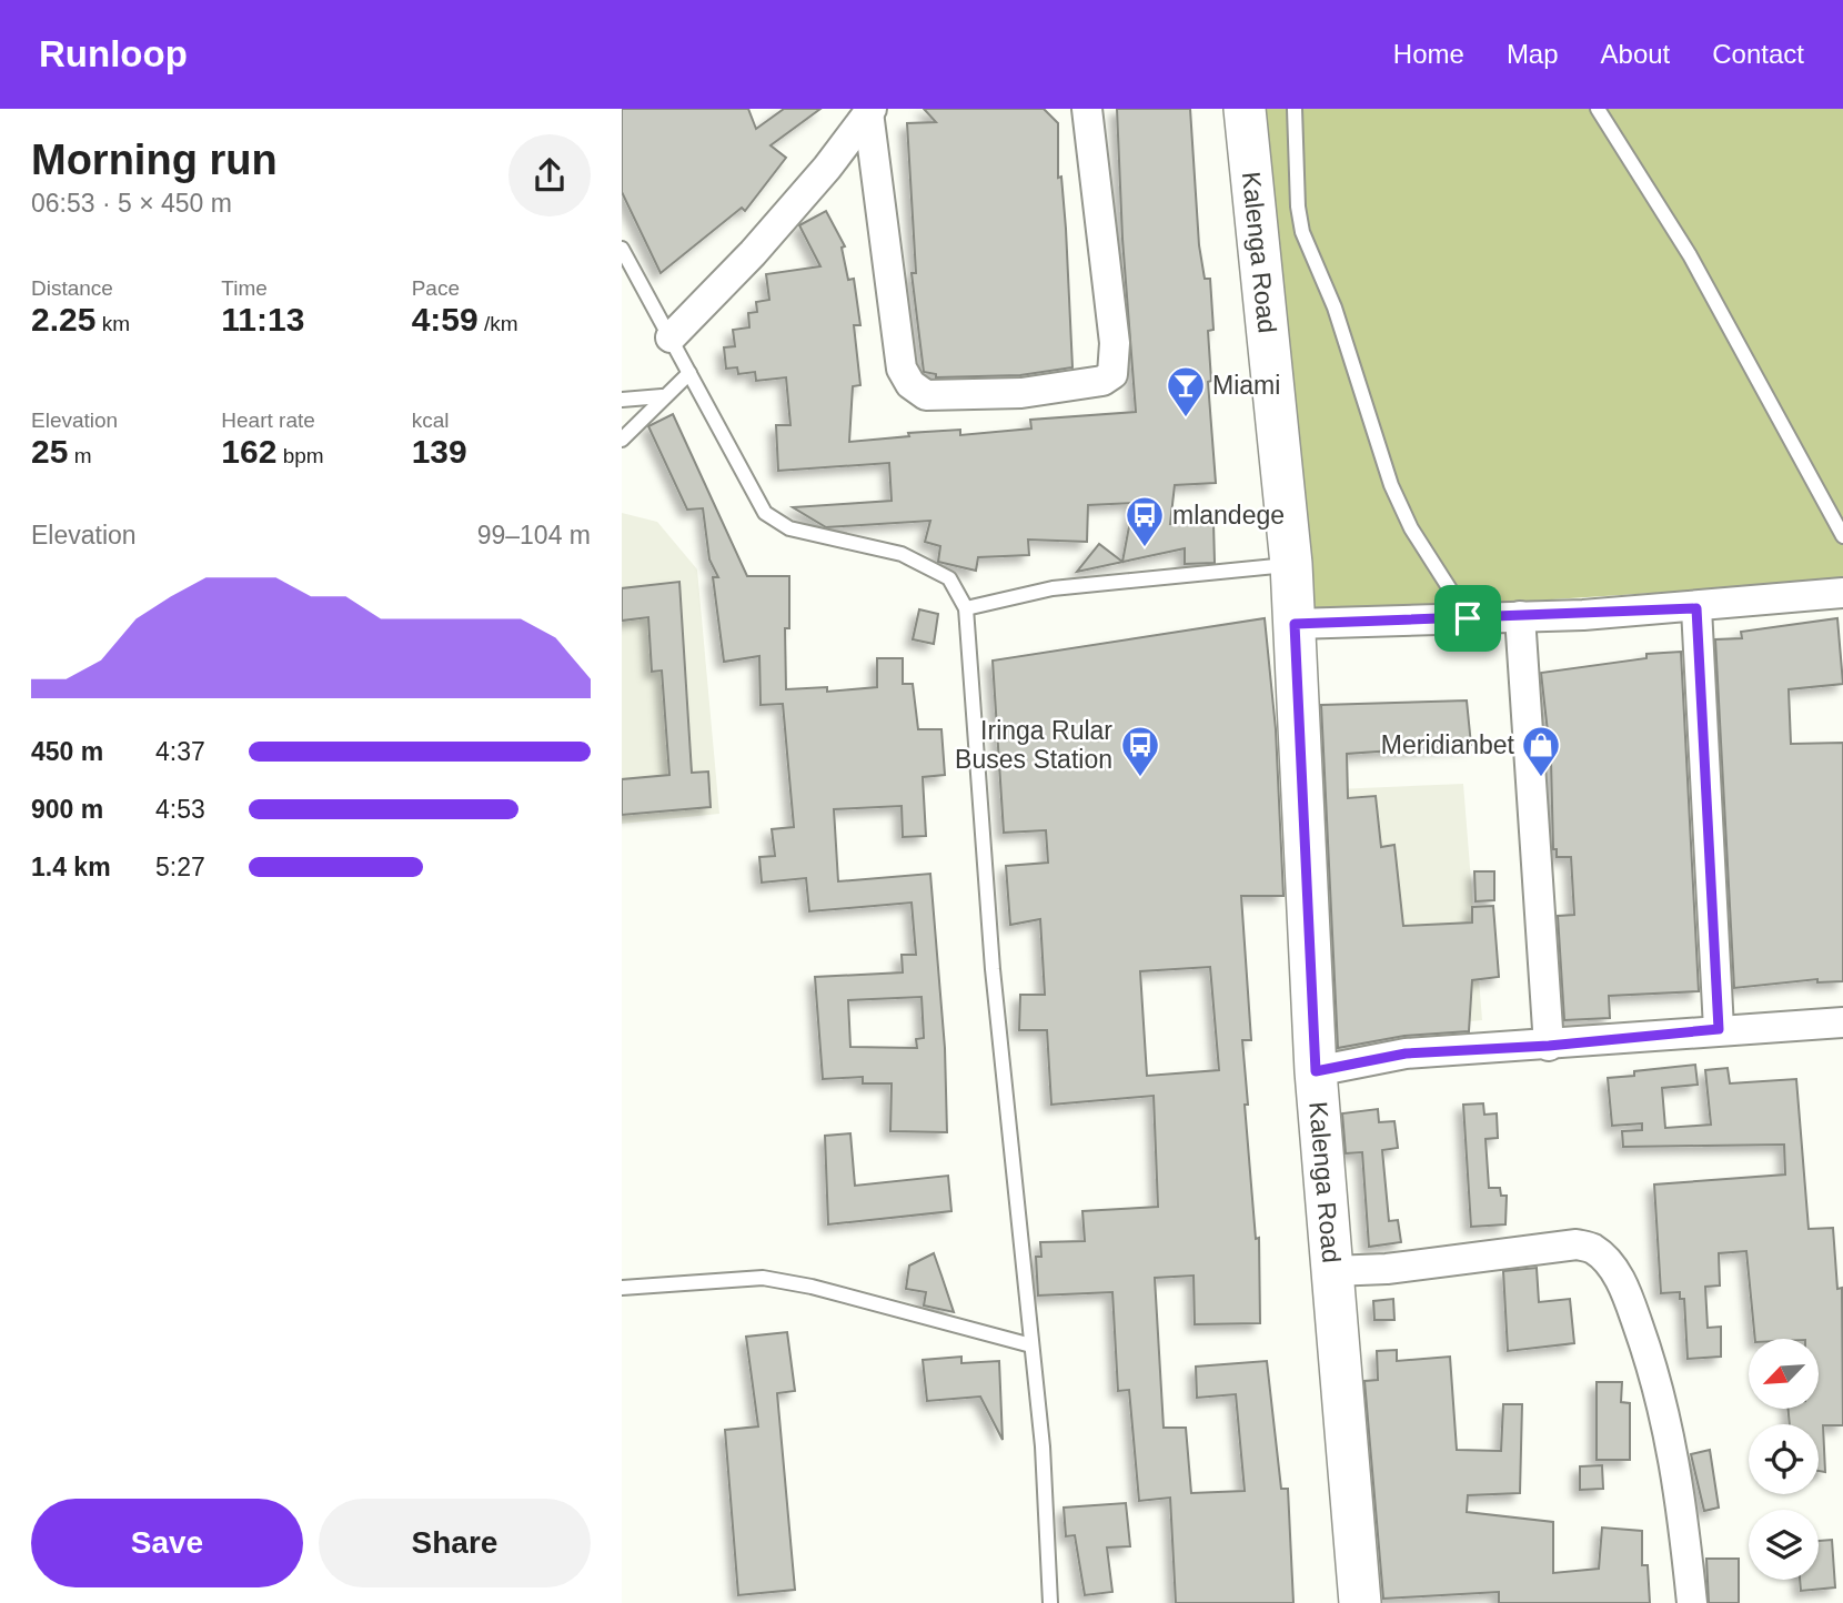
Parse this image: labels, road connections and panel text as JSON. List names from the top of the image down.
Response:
{
  "streets": {
    "main road": ["Kalenga Road"]
  },
  "places": {
    "bar": ["Miami"],
    "bus stop": ["mlandege", "Iringa Rular Buses Station"],
    "shop": ["Meridianbet"]
  },
  "north": "bottom left",
  "page": {
    "header": "Runloop",
    "nav": [
      "Home",
      "Map",
      "About",
      "Contact"
    ],
    "heading": ["Morning run", "06:53 · 5 × 450 m"],
    "stats": [
      ["Distance", "2.25 km"],
      ["Time", "11:13"],
      ["Pace", "4:59 /km"],
      ["Elevation", "25 m"],
      ["Heart rate", "162 bpm"],
      ["kcal", "139"]
    ],
    "chart": ["Elevation", "99–104 m"],
    "list": [
      {
        "name": "450 m",
        "note": "4:37"
      },
      {
        "name": "900 m",
        "note": "4:53"
      },
      {
        "name": "1.4 km",
        "note": "5:27"
      }
    ],
    "buttons": ["Save", "Share"]
  }
}
